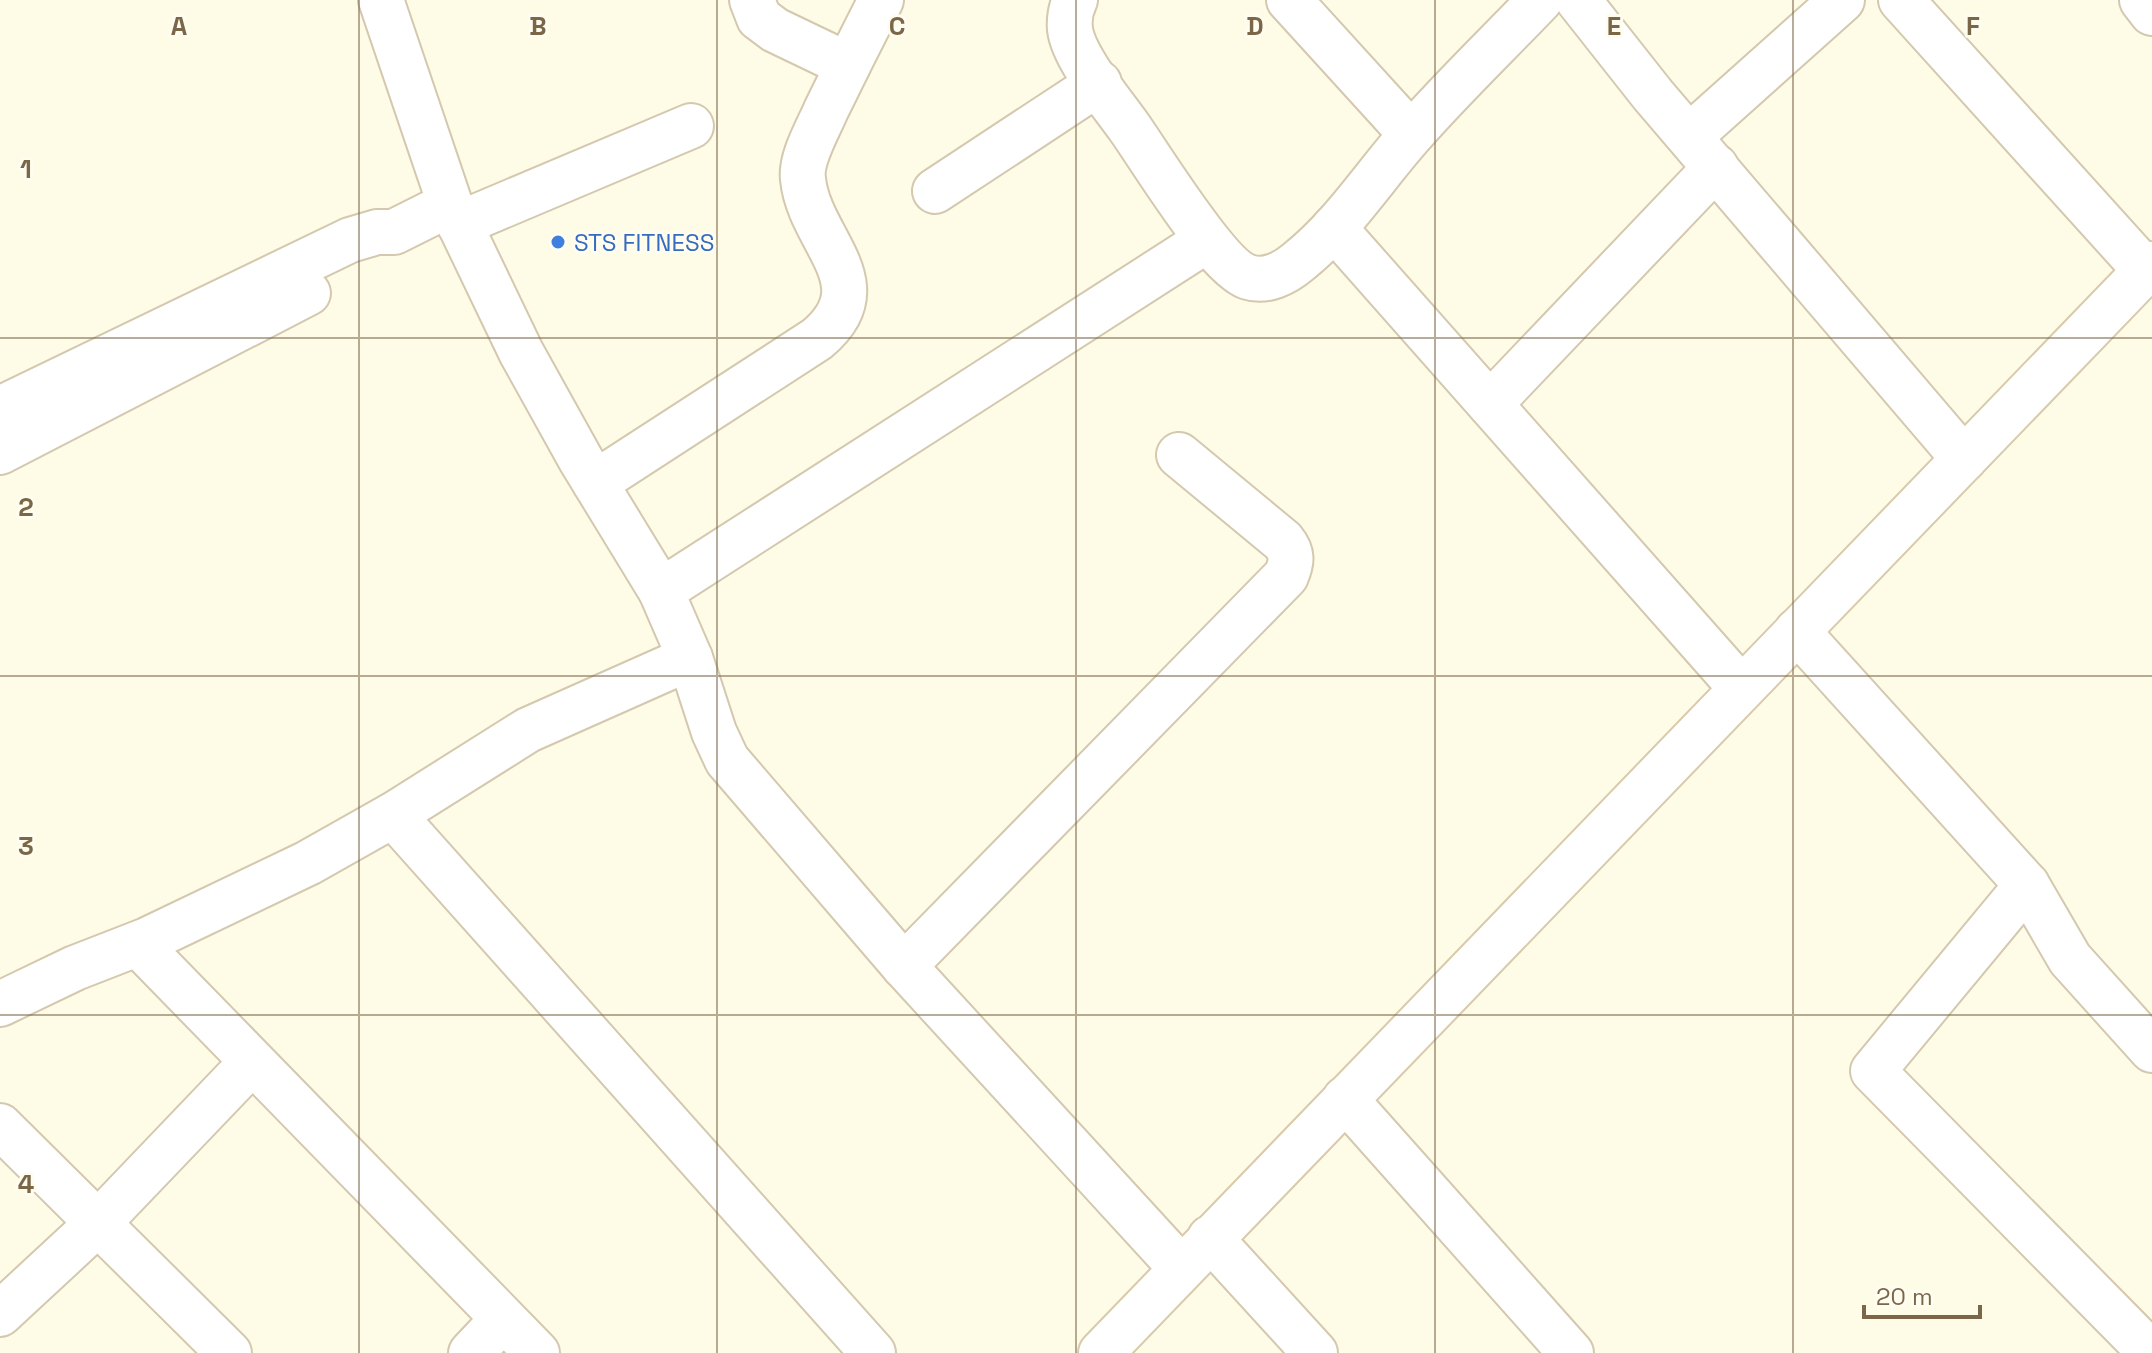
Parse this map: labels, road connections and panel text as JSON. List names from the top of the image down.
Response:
{
  "places": ["STS FITNESS"],
  "scale_bar": "20 m",
  "grid": {
    "columns": [
      "A",
      "B",
      "C",
      "D",
      "E",
      "F"
    ],
    "rows": [
      "1",
      "2",
      "3",
      "4"
    ]
  }
}
